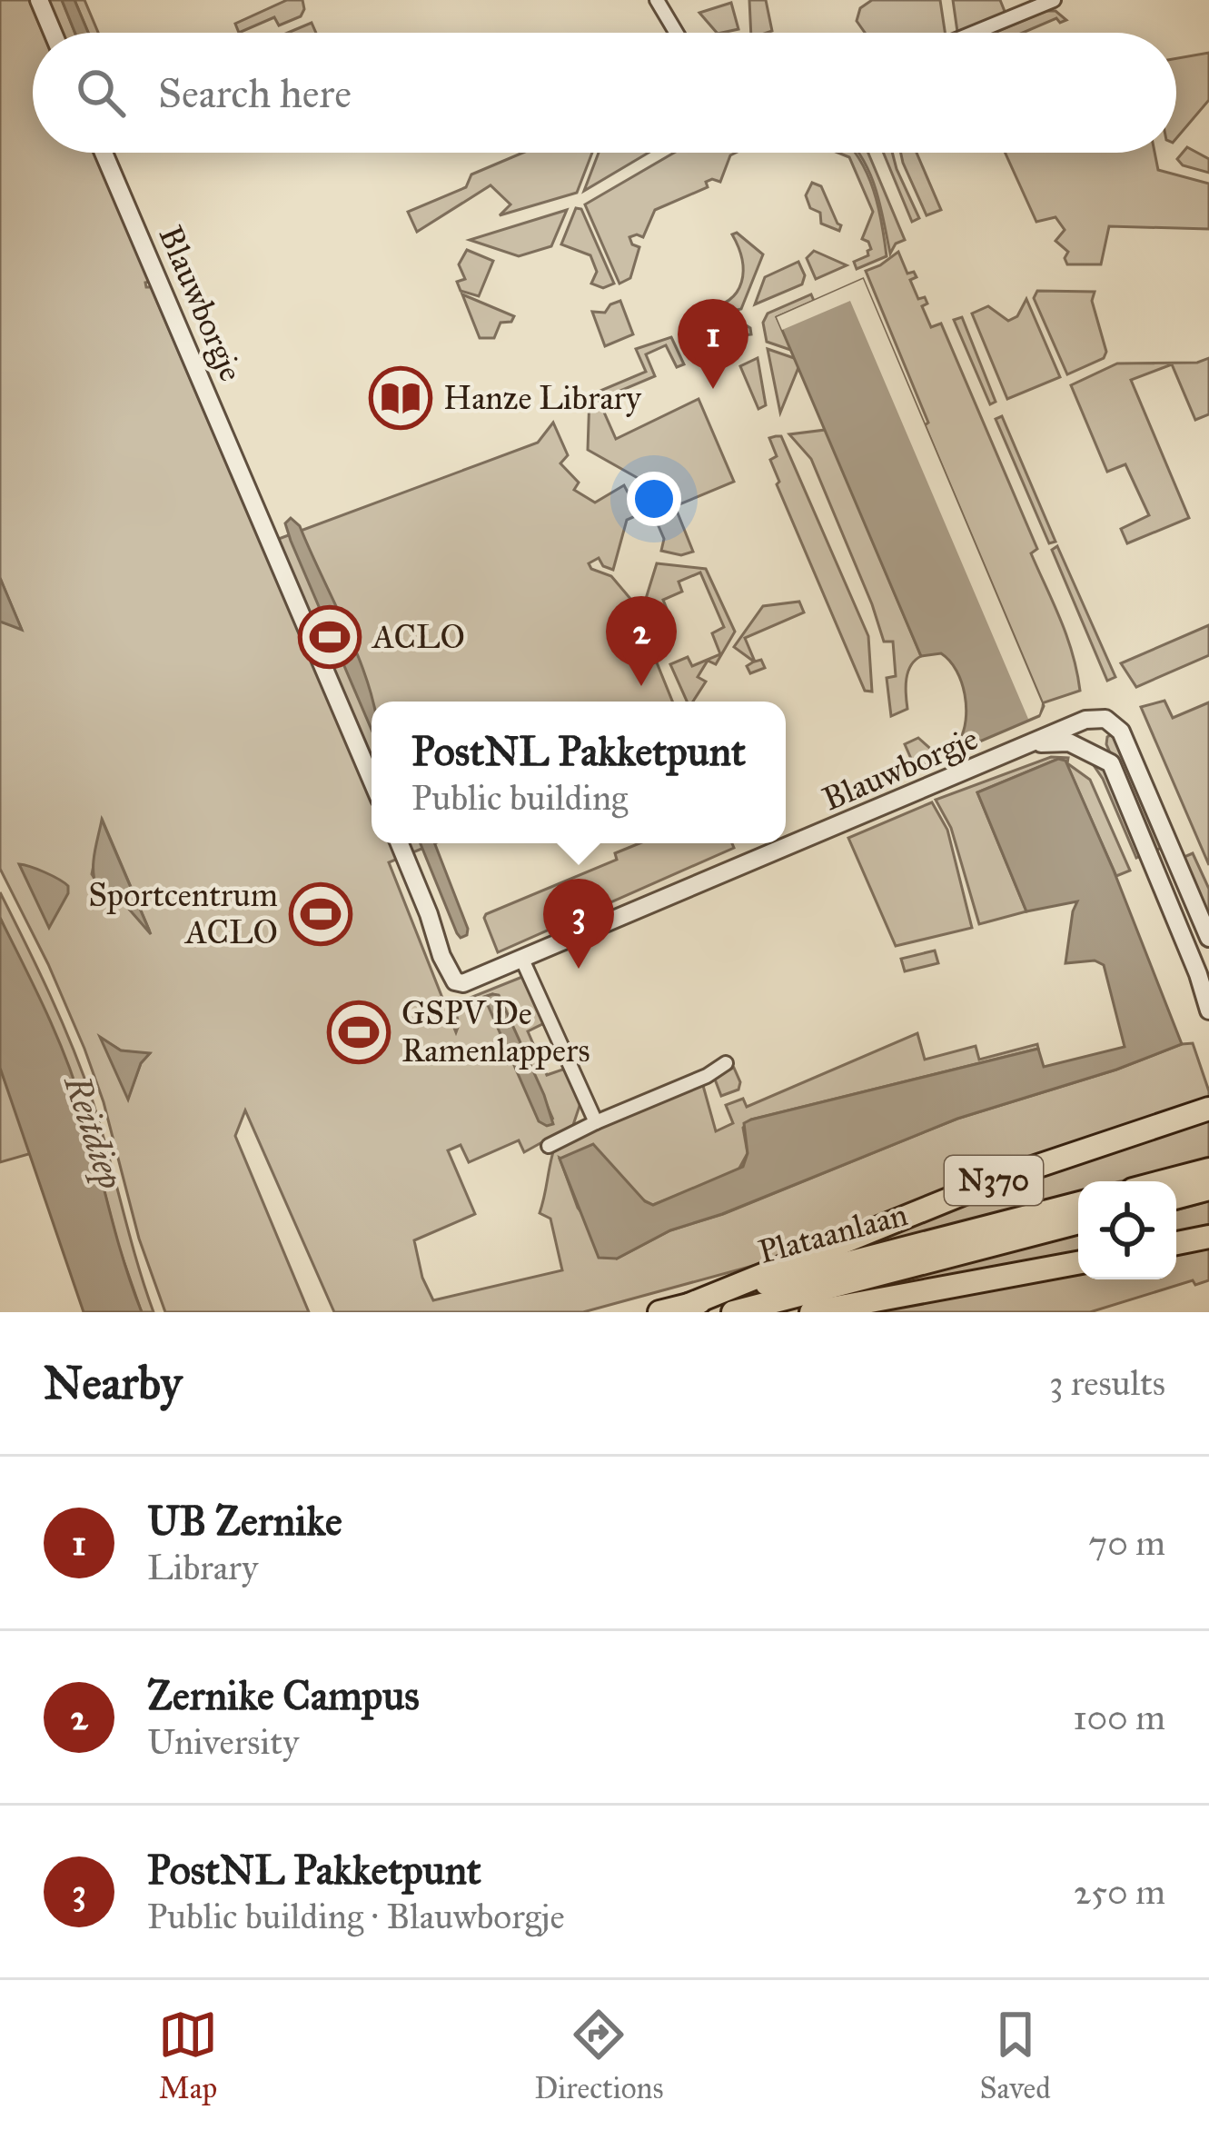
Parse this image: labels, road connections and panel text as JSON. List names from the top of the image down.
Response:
{
  "streets": {
    "highway": ["N370", "Plataanlaan"],
    "street": ["Blauwborgje"]
  },
  "crossings": [
    ["N370", "Plataanlaan"]
  ],
  "water": ["Reitdiep"],
  "places": {
    "library": ["Hanze Library"],
    "sports": ["ACLO", "Sportcentrum ACLO", "GSPV De Ramenlappers"]
  },
  "page": {
    "search": "Search here",
    "pins": ["1", "2", "3"],
    "popup": ["PostNL Pakketpunt", "Public building"],
    "heading": ["Nearby", "3 results"],
    "list": [
      {
        "mark": "1",
        "name": "UB Zernike",
        "note": "Library",
        "value": "70 m"
      },
      {
        "mark": "2",
        "name": "Zernike Campus",
        "note": "University",
        "value": "100 m"
      },
      {
        "mark": "3",
        "name": "PostNL Pakketpunt",
        "note": "Public building · Blauwborgje",
        "value": "250 m"
      }
    ],
    "nav": ["Map", "Directions", "Saved"]
  }
}
